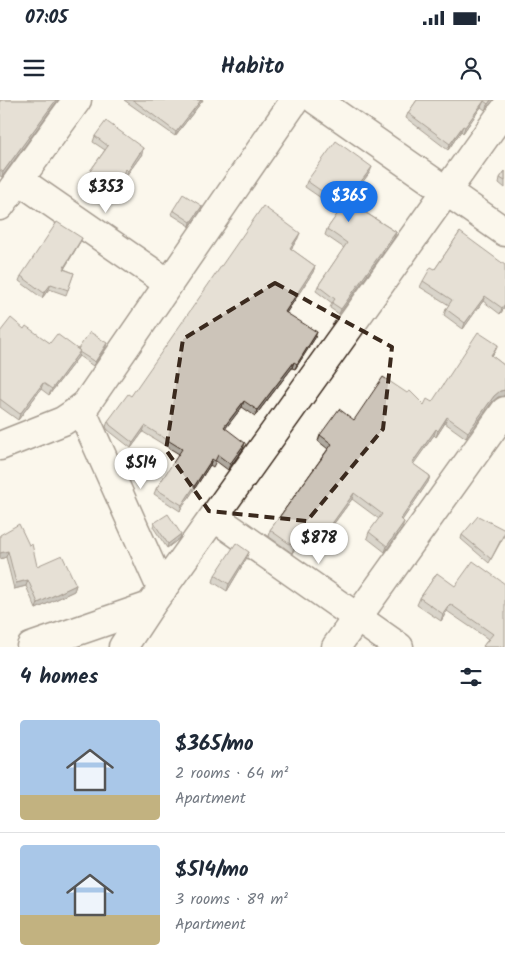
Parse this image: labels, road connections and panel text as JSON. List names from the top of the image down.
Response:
{
  "page": {
    "status": "07:05",
    "header": "Habito",
    "price": [
      "$353",
      "$365",
      "$514",
      "$878"
    ],
    "heading": "4 homes",
    "list": [
      {
        "name": "$365/mo",
        "note": "2 rooms · 64 m² · Apartment"
      },
      {
        "name": "$514/mo",
        "note": "3 rooms · 89 m² · Apartment"
      }
    ]
  }
}
